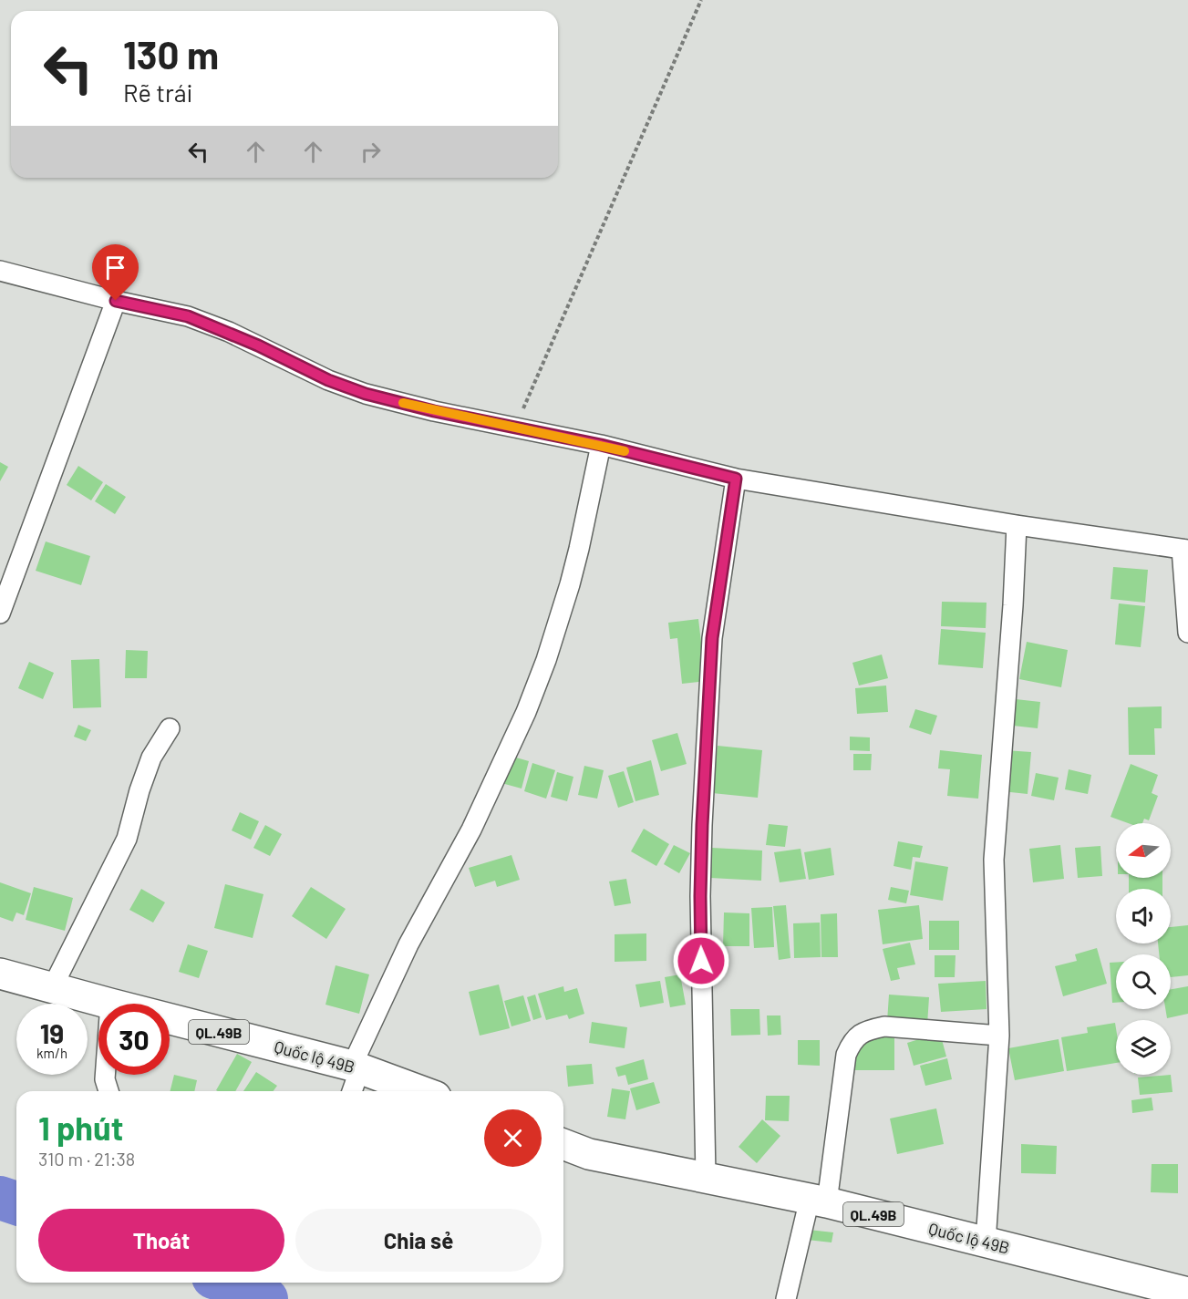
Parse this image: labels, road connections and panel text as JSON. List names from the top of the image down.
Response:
{
  "streets": {
    "main road": ["QL.49B", "Quốc lộ 49B"]
  },
  "north": "left",
  "page": {
    "turn": ["130 m", "Rẽ trái"],
    "speed": "19 km/h",
    "limit": "30",
    "heading": ["1 phút", "310 m · 21:38"],
    "buttons": ["Thoát", "Chia sẻ"]
  }
}
